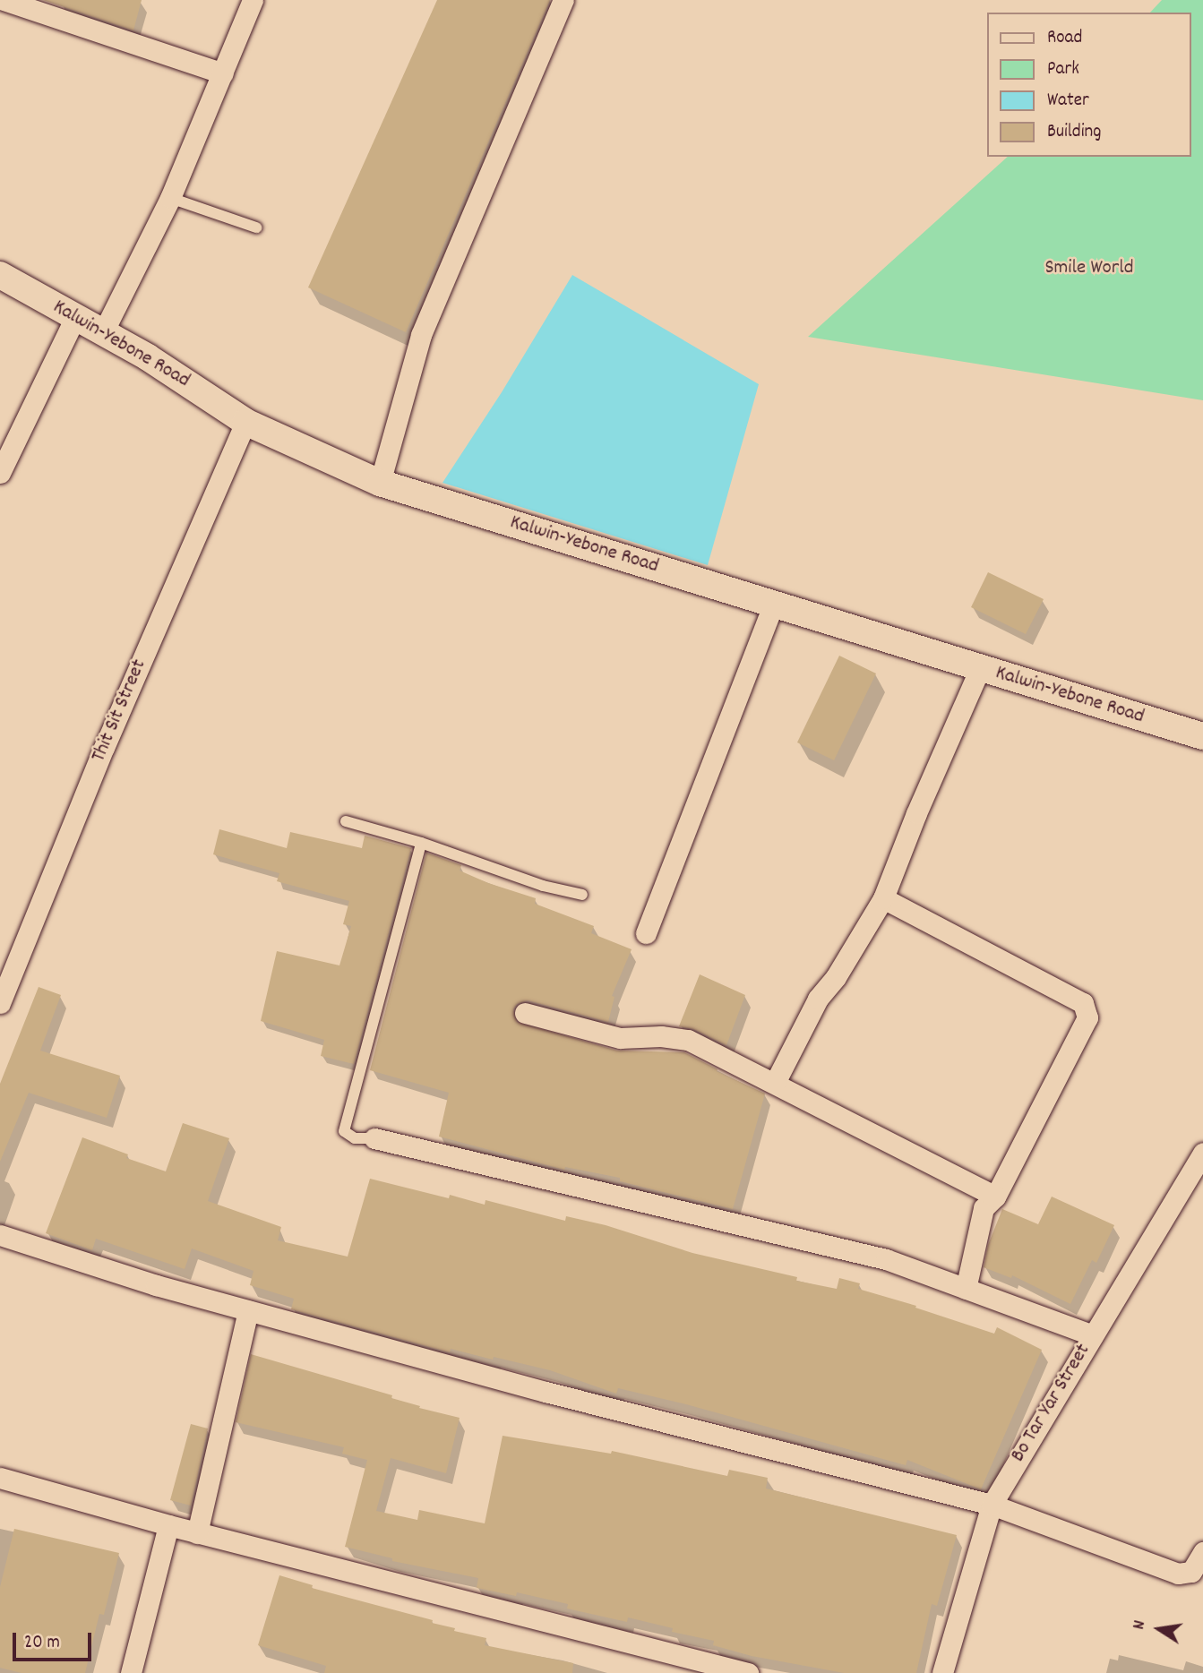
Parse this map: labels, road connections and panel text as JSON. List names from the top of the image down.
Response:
{
  "streets": {
    "street": ["Kalwin-Yebone Road", "Thit Sit Street", "Bo Tar Yar Street"]
  },
  "crossings": [
    ["Kalwin-Yebone Road", "Thit Sit Street"]
  ],
  "parks": ["Smile World"],
  "legend": [
    "Road",
    "Park",
    "Water",
    "Building"
  ],
  "scale_bar": "20 m",
  "north": "left"
}
